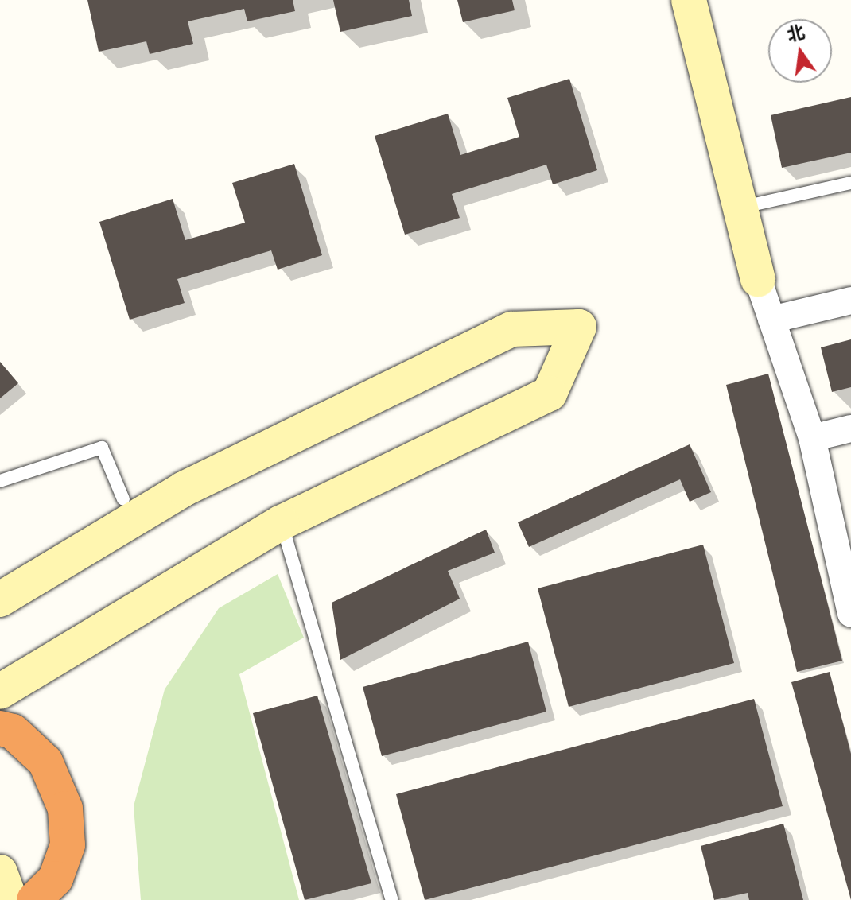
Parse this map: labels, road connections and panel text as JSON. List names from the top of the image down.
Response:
{
  "north": "top"
}
